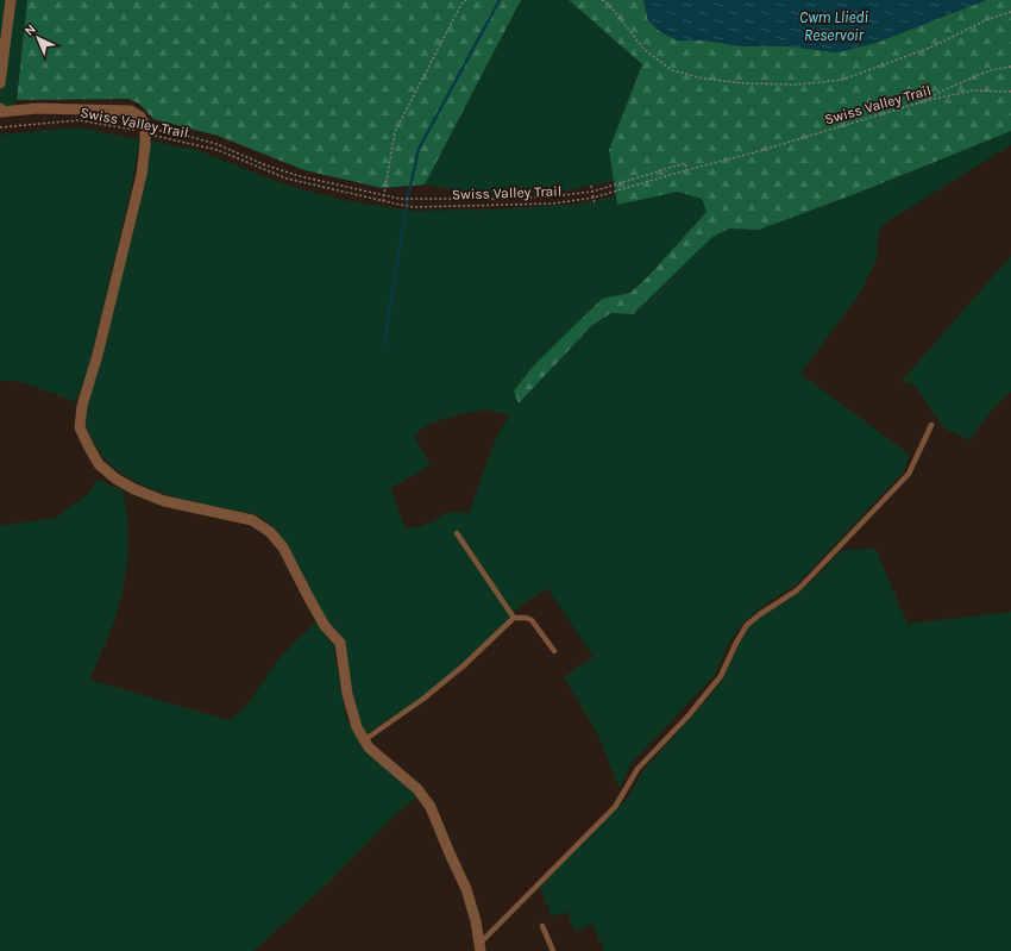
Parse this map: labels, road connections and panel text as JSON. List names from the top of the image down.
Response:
{
  "streets": {
    "path": ["Swiss Valley Trail"]
  },
  "water": ["Cwm Lliedi Reservoir"],
  "north": "top left"
}
